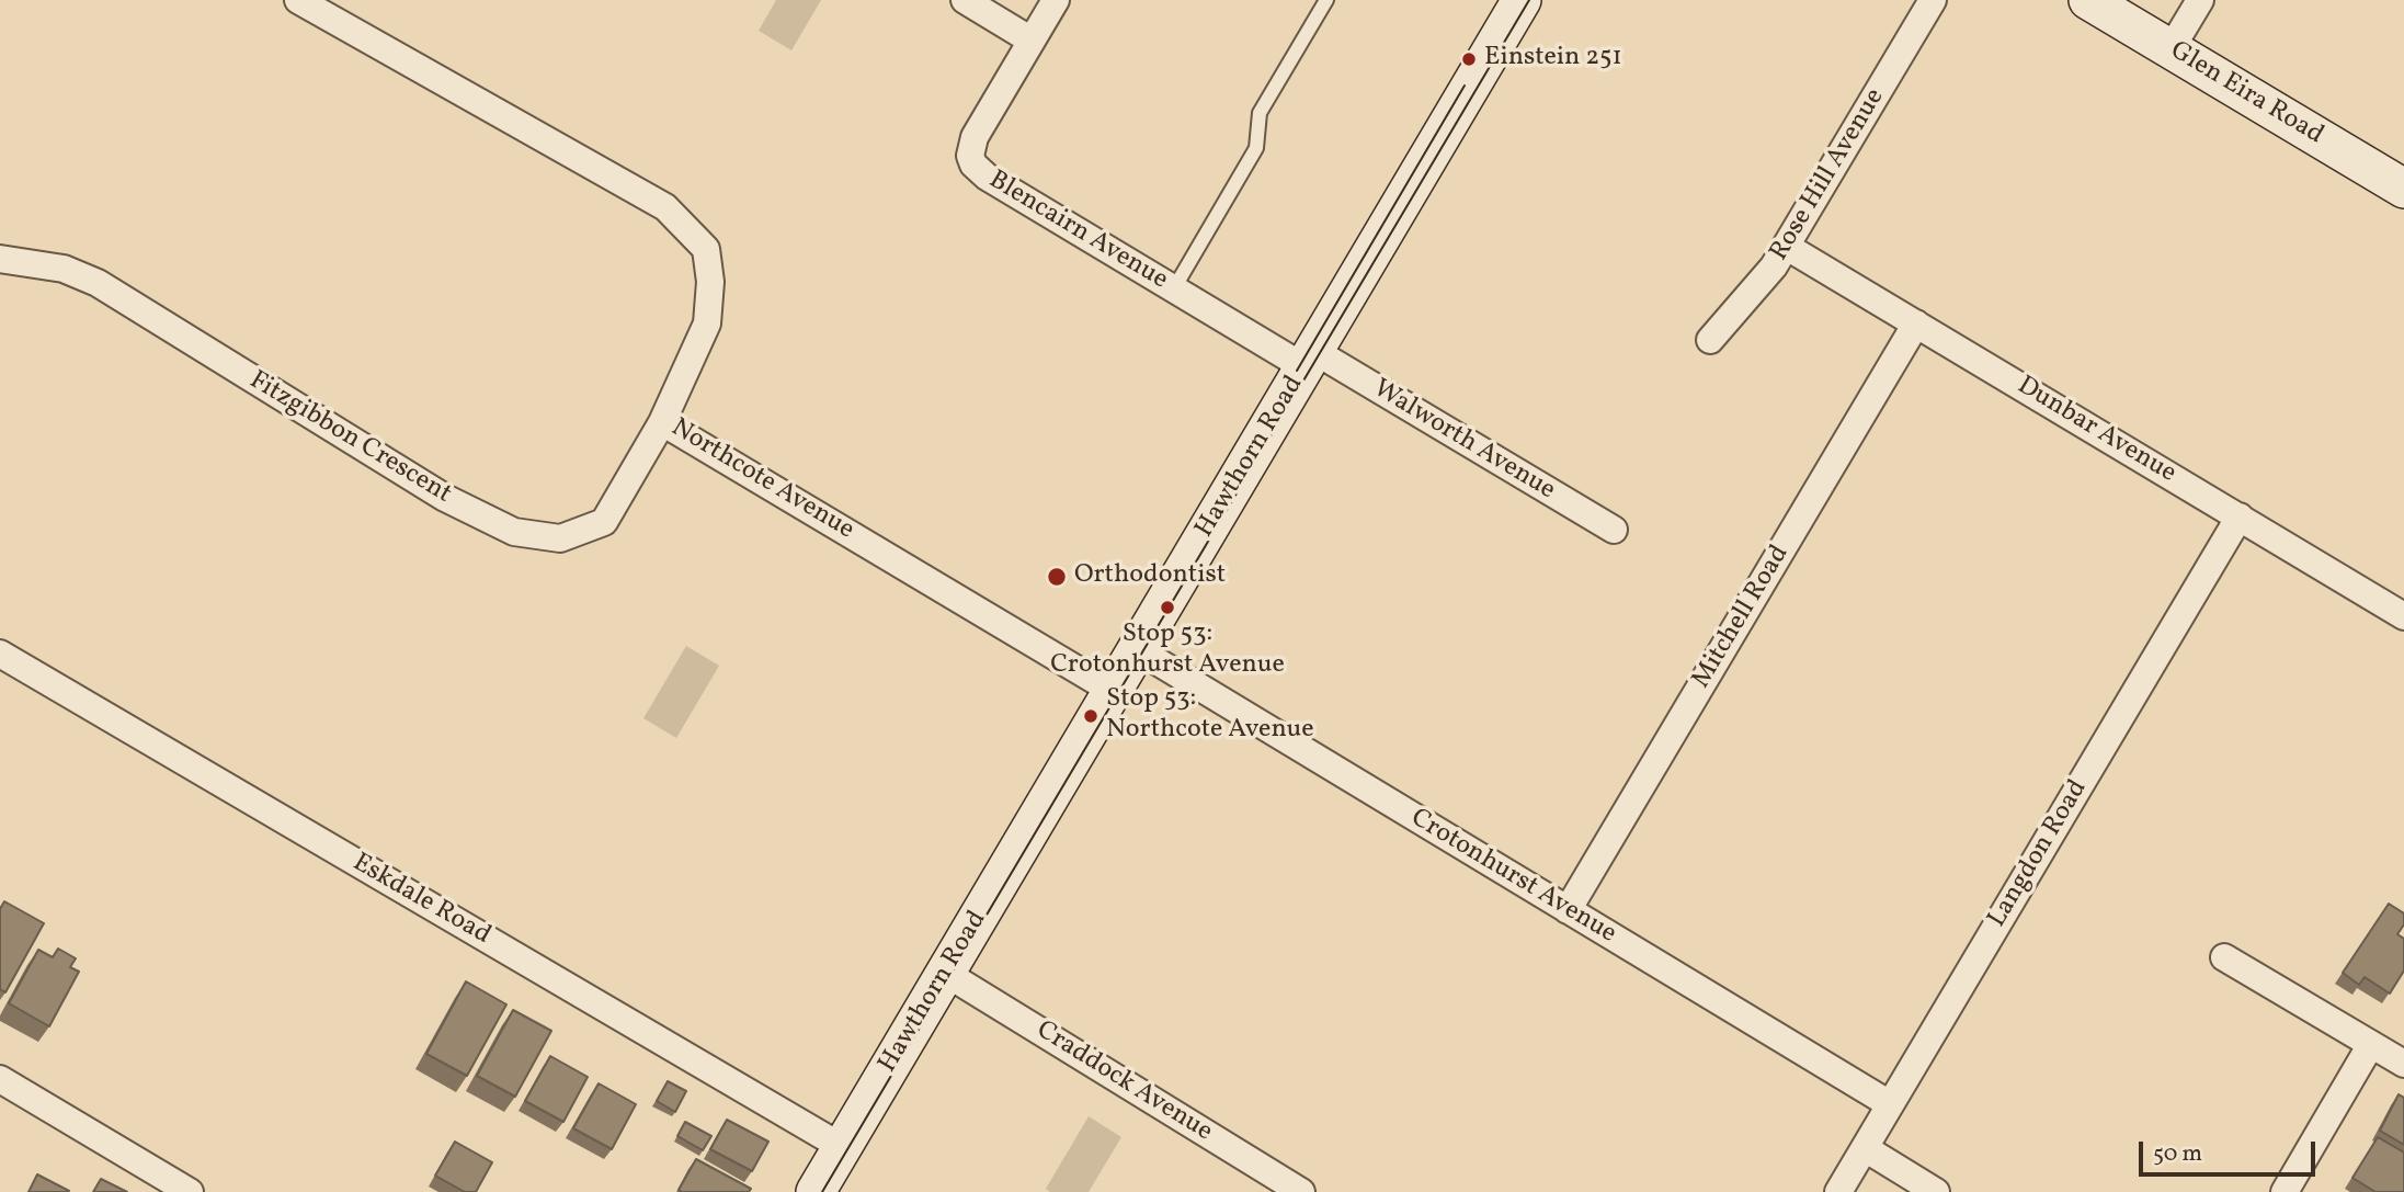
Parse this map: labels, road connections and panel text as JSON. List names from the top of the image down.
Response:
{
  "streets": {
    "main road": ["Glen Eira Road", "Hawthorn Road"],
    "street": [
      "Rose Hill Avenue",
      "Blencairn Avenue",
      "Dunbar Avenue",
      "Fitzgibbon Crescent",
      "Walworth Avenue",
      "Northcote Avenue",
      "Mitchell Road",
      "Langdon Road",
      "Crotonhurst Avenue",
      "Eskdale Road",
      "Craddock Avenue"
    ]
  },
  "crossings": [
    ["Rose Hill Avenue", "Dunbar Avenue"],
    ["Blencairn Avenue", "Walworth Avenue"],
    ["Blencairn Avenue", "Hawthorn Road"],
    ["Dunbar Avenue", "Mitchell Road"],
    ["Dunbar Avenue", "Langdon Road"],
    ["Fitzgibbon Crescent", "Northcote Avenue"],
    ["Walworth Avenue", "Hawthorn Road"],
    ["Hawthorn Road", "Northcote Avenue"],
    ["Hawthorn Road", "Crotonhurst Avenue"],
    ["Hawthorn Road", "Eskdale Road"],
    ["Hawthorn Road", "Craddock Avenue"],
    ["Mitchell Road", "Crotonhurst Avenue"],
    ["Langdon Road", "Crotonhurst Avenue"]
  ],
  "places": [
    "Einstein 251",
    "Orthodontist",
    "Stop 53: Crotonhurst Avenue",
    "Stop 53: Northcote Avenue"
  ],
  "scale_bar": "50 m"
}
